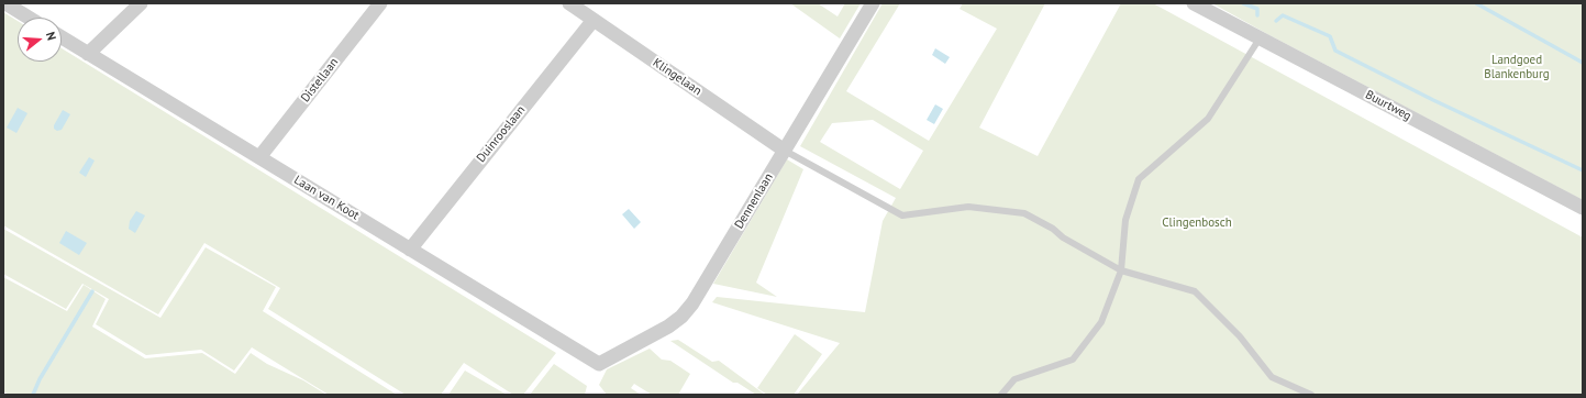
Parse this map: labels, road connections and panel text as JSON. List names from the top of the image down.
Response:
{
  "streets": {
    "street": [
      "Klingelaan",
      "Distellaan",
      "Buurtweg",
      "Duinrooslaan",
      "Laan van Koot",
      "Dennenlaan"
    ]
  },
  "crossings": [
    ["Klingelaan", "Duinrooslaan"],
    ["Klingelaan", "Dennenlaan"],
    ["Distellaan", "Laan van Koot"],
    ["Duinrooslaan", "Laan van Koot"],
    ["Laan van Koot", "Dennenlaan"]
  ],
  "parks": ["Landgoed Blankenburg", "Clingenbosch"],
  "north": "right"
}
